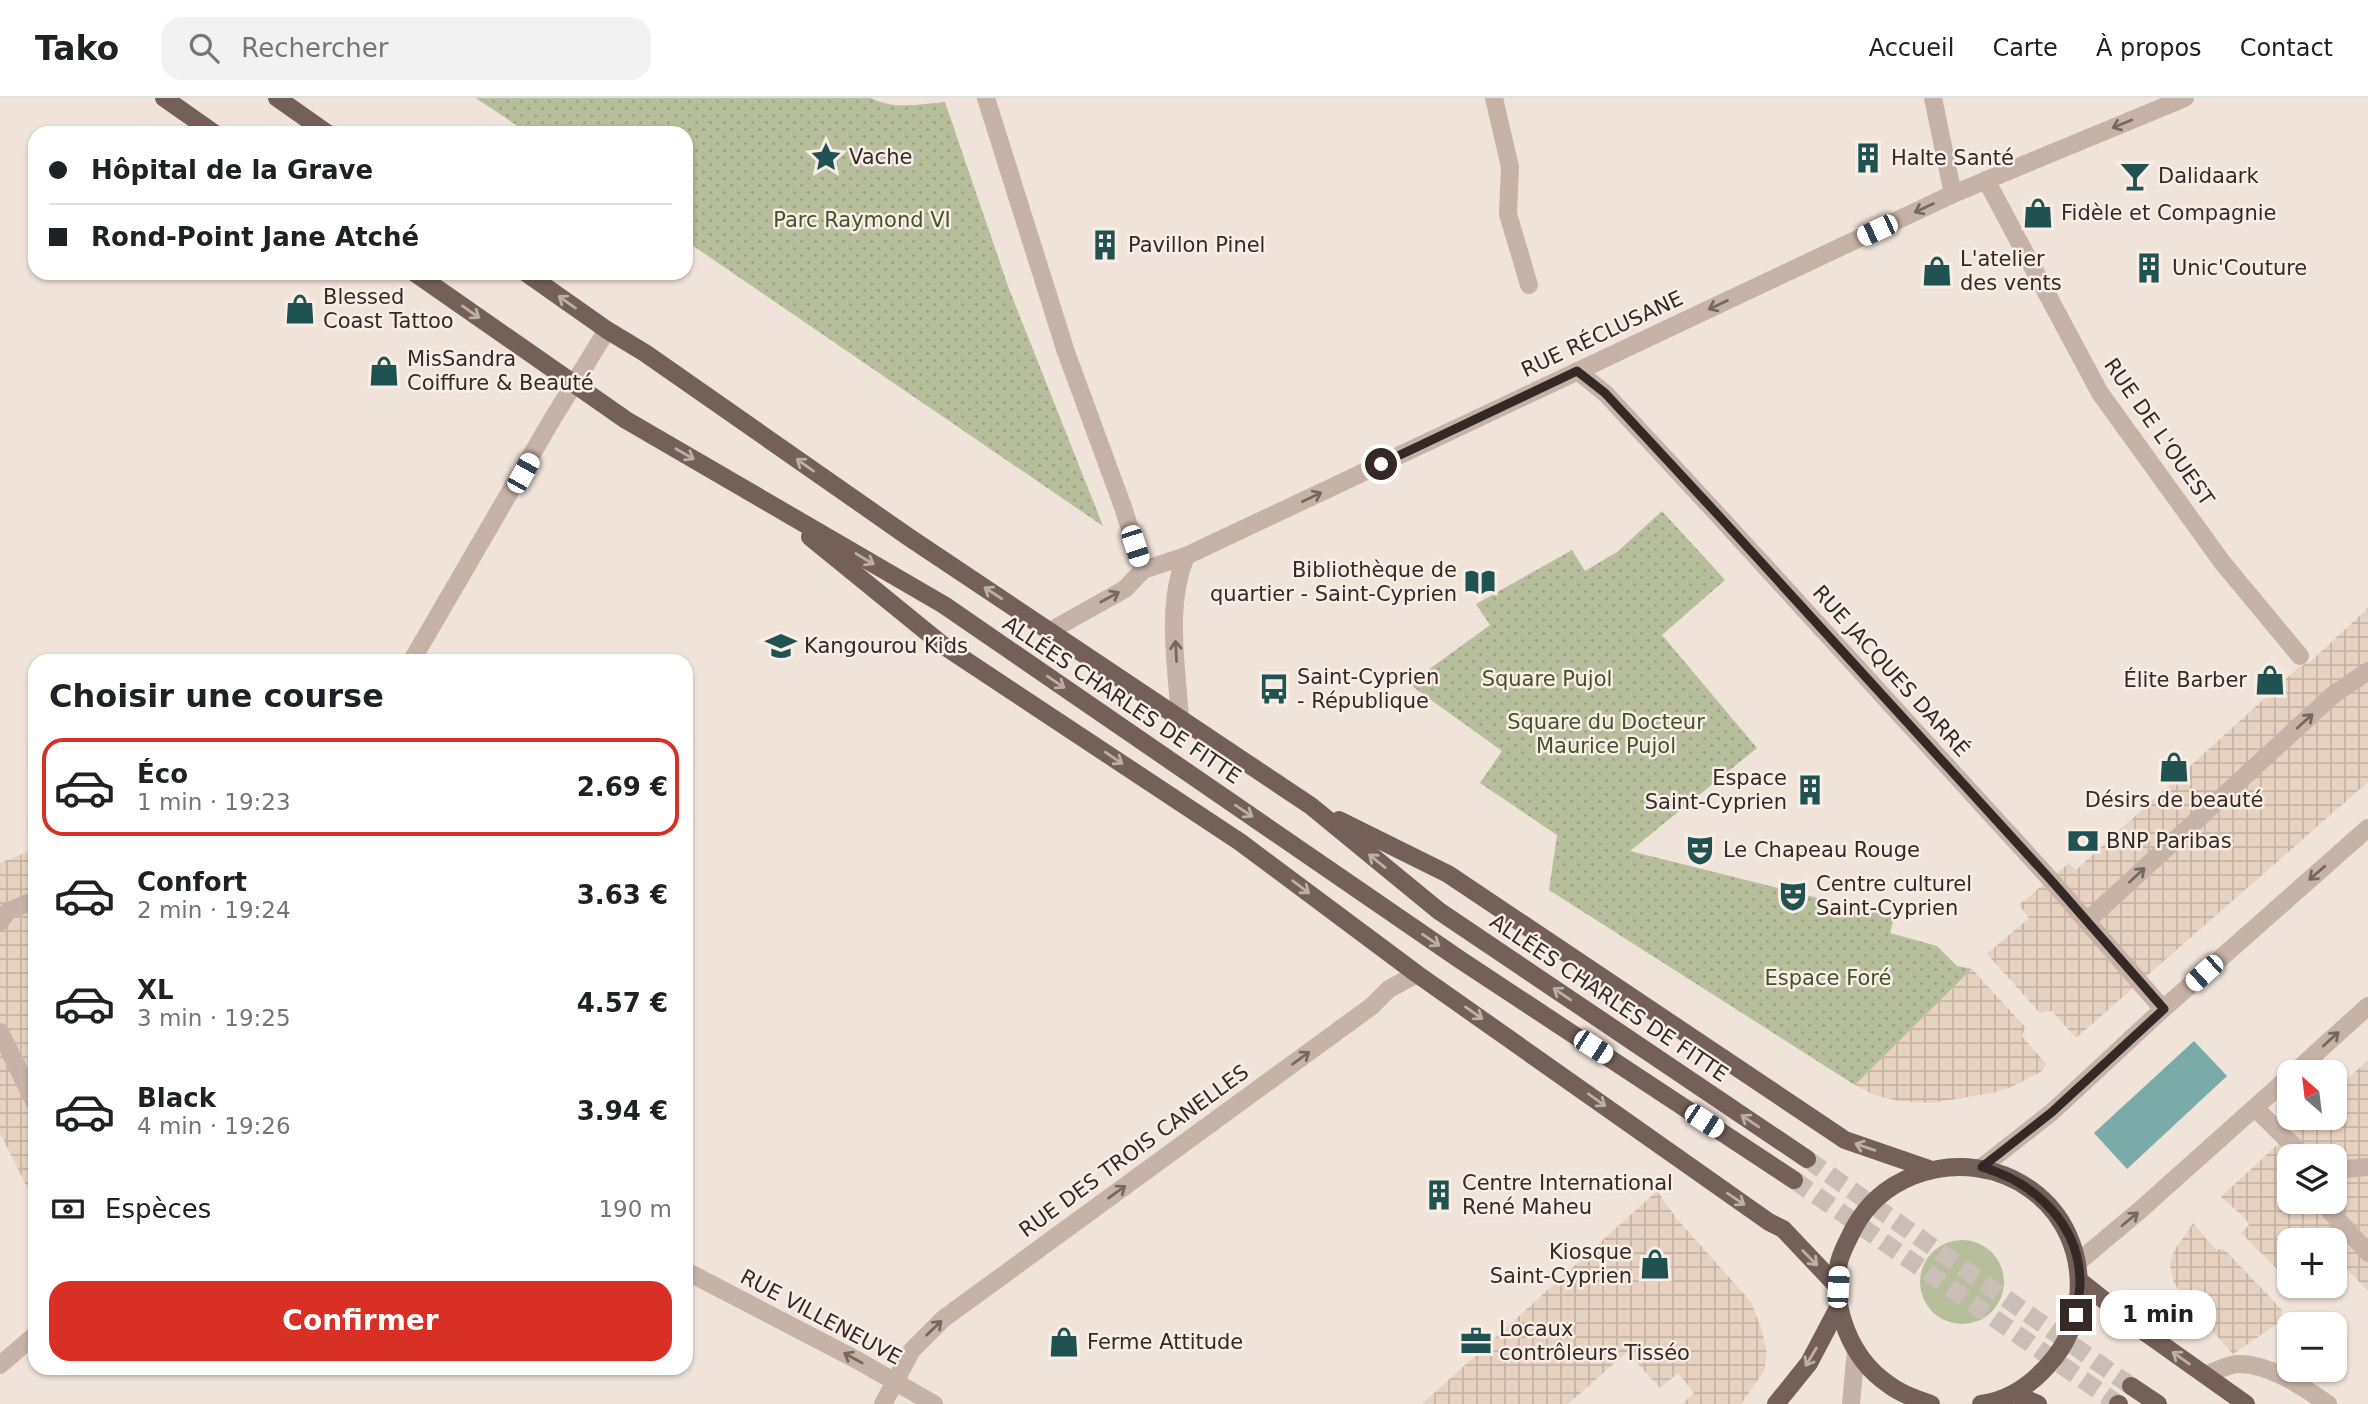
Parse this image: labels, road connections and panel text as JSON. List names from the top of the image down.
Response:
{
  "streets": {
    "main road": ["ALLÉES CHARLES DE FITTE"],
    "street": [
      "RUE RÉCLUSANE",
      "RUE DE L'OUEST",
      "RUE JACQUES DARRÉ",
      "RUE DES TROIS CANELLES",
      "RUE VILLENEUVE"
    ]
  },
  "crossings": [
    ["RUE RÉCLUSANE", "RUE DE L'OUEST"],
    ["RUE RÉCLUSANE", "RUE JACQUES DARRÉ"],
    ["RUE RÉCLUSANE", "ALLÉES CHARLES DE FITTE"],
    ["RUE DES TROIS CANELLES", "RUE VILLENEUVE"]
  ],
  "one_way": ["RUE DES TROIS CANELLES", "RUE VILLENEUVE"],
  "parks": [
    "Parc Raymond VI",
    "Square Pujol",
    "Square du Docteur Maurice Pujol",
    "Espace Foré"
  ],
  "places": {
    "place": ["Vache"],
    "building": [
      "Halte Santé",
      "Pavillon Pinel",
      "Unic'Couture",
      "Espace Saint-Cyprien",
      "Centre International René Maheu"
    ],
    "bar": ["Dalidaark"],
    "shop": [
      "Fidèle et Compagnie",
      "L'atelier des vents",
      "Blessed Coast Tattoo",
      "MisSandra Coiffure & Beauté",
      "Élite Barber",
      "Désirs de beauté",
      "Kiosque Saint-Cyprien",
      "Ferme Attitude"
    ],
    "library": ["Bibliothèque de quartier - Saint-Cyprien"],
    "school or university": ["Kangourou Kids"],
    "bus stop": ["Saint-Cyprien - République"],
    "bank": ["BNP Paribas"],
    "theatre": ["Le Chapeau Rouge", "Centre culturel Saint-Cyprien"],
    "office": ["Locaux contrôleurs Tisséo"]
  },
  "north": "top left",
  "page": {
    "header": "Tako",
    "search": "Rechercher",
    "nav": [
      "Accueil",
      "Carte",
      "À propos",
      "Contact"
    ],
    "banner": ["Hôpital de la Grave", "Rond-Point Jane Atché"],
    "heading": "Choisir une course",
    "list": [
      {
        "name": "Éco",
        "note": "1 min · 19:23",
        "value": "2.69 €"
      },
      {
        "name": "Confort",
        "note": "2 min · 19:24",
        "value": "3.63 €"
      },
      {
        "name": "XL",
        "note": "3 min · 19:25",
        "value": "4.57 €"
      },
      {
        "name": "Black",
        "note": "4 min · 19:26",
        "value": "3.94 €"
      }
    ],
    "map_buttons": ["+", "−"],
    "pay": ["Espèces", "190 m"],
    "buttons": "Confirmer",
    "bubble": "1 min"
  }
}
